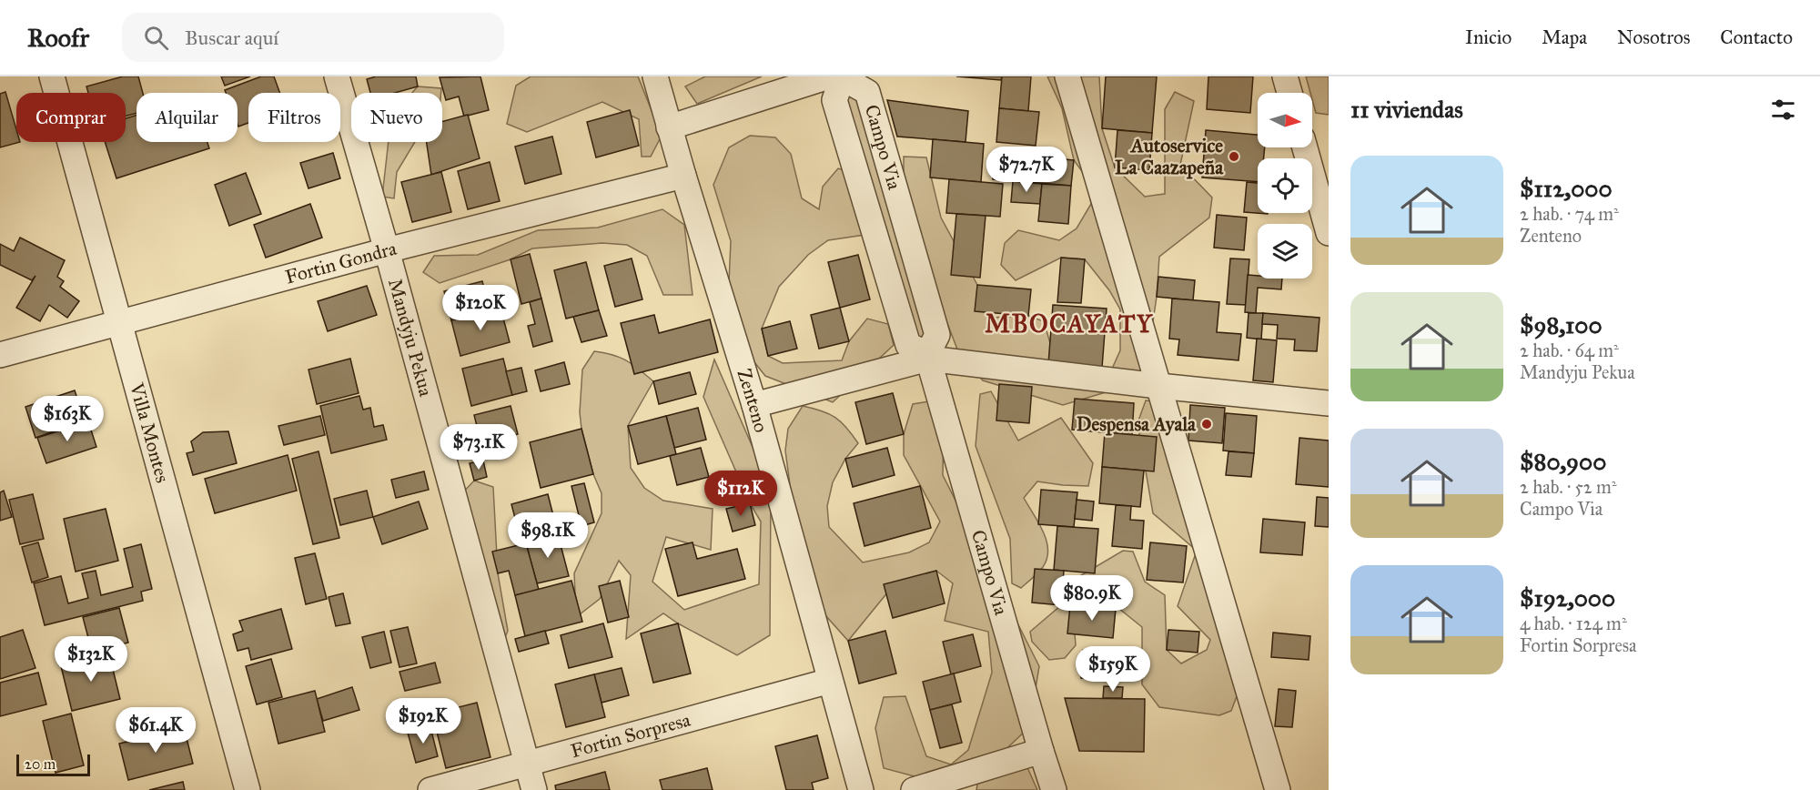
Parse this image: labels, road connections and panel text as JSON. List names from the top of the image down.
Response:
{
  "streets": {
    "street": [
      "Campo Via",
      "Fortin Gondra",
      "Mandyju Pekua",
      "Zenteno",
      "Villa Montes",
      "Fortin Sorpresa"
    ]
  },
  "crossings": [
    ["Fortin Gondra", "Mandyju Pekua"],
    ["Fortin Gondra", "Zenteno"],
    ["Fortin Gondra", "Villa Montes"],
    ["Mandyju Pekua", "Fortin Sorpresa"],
    ["Zenteno", "Fortin Sorpresa"]
  ],
  "districts": ["MBOCAYATY"],
  "places": ["Autoservice La Caazapeña", "Despensa Ayala"],
  "scale_bar": "20 m",
  "north": "right",
  "page": {
    "header": "Roofr",
    "search": "Buscar aquí",
    "nav": [
      "Inicio",
      "Mapa",
      "Nosotros",
      "Contacto"
    ],
    "heading": "11 viviendas",
    "chip": [
      "Comprar",
      "Alquilar",
      "Filtros",
      "Nuevo"
    ],
    "list": [
      {
        "name": "$112,000",
        "note": "2 hab. · 74 m² · Zenteno"
      },
      {
        "name": "$98,100",
        "note": "2 hab. · 64 m² · Mandyju Pekua"
      },
      {
        "name": "$80,900",
        "note": "2 hab. · 52 m² · Campo Via"
      },
      {
        "name": "$192,000",
        "note": "4 hab. · 124 m² · Fortin Sorpresa"
      }
    ],
    "price": [
      "$72.7K",
      "$120K",
      "$163K",
      "$73.1K",
      "$112K",
      "$98.1K",
      "$80.9K",
      "$132K",
      "$159K",
      "$192K",
      "$61.4K"
    ],
    "scale": "20 m"
  }
}
